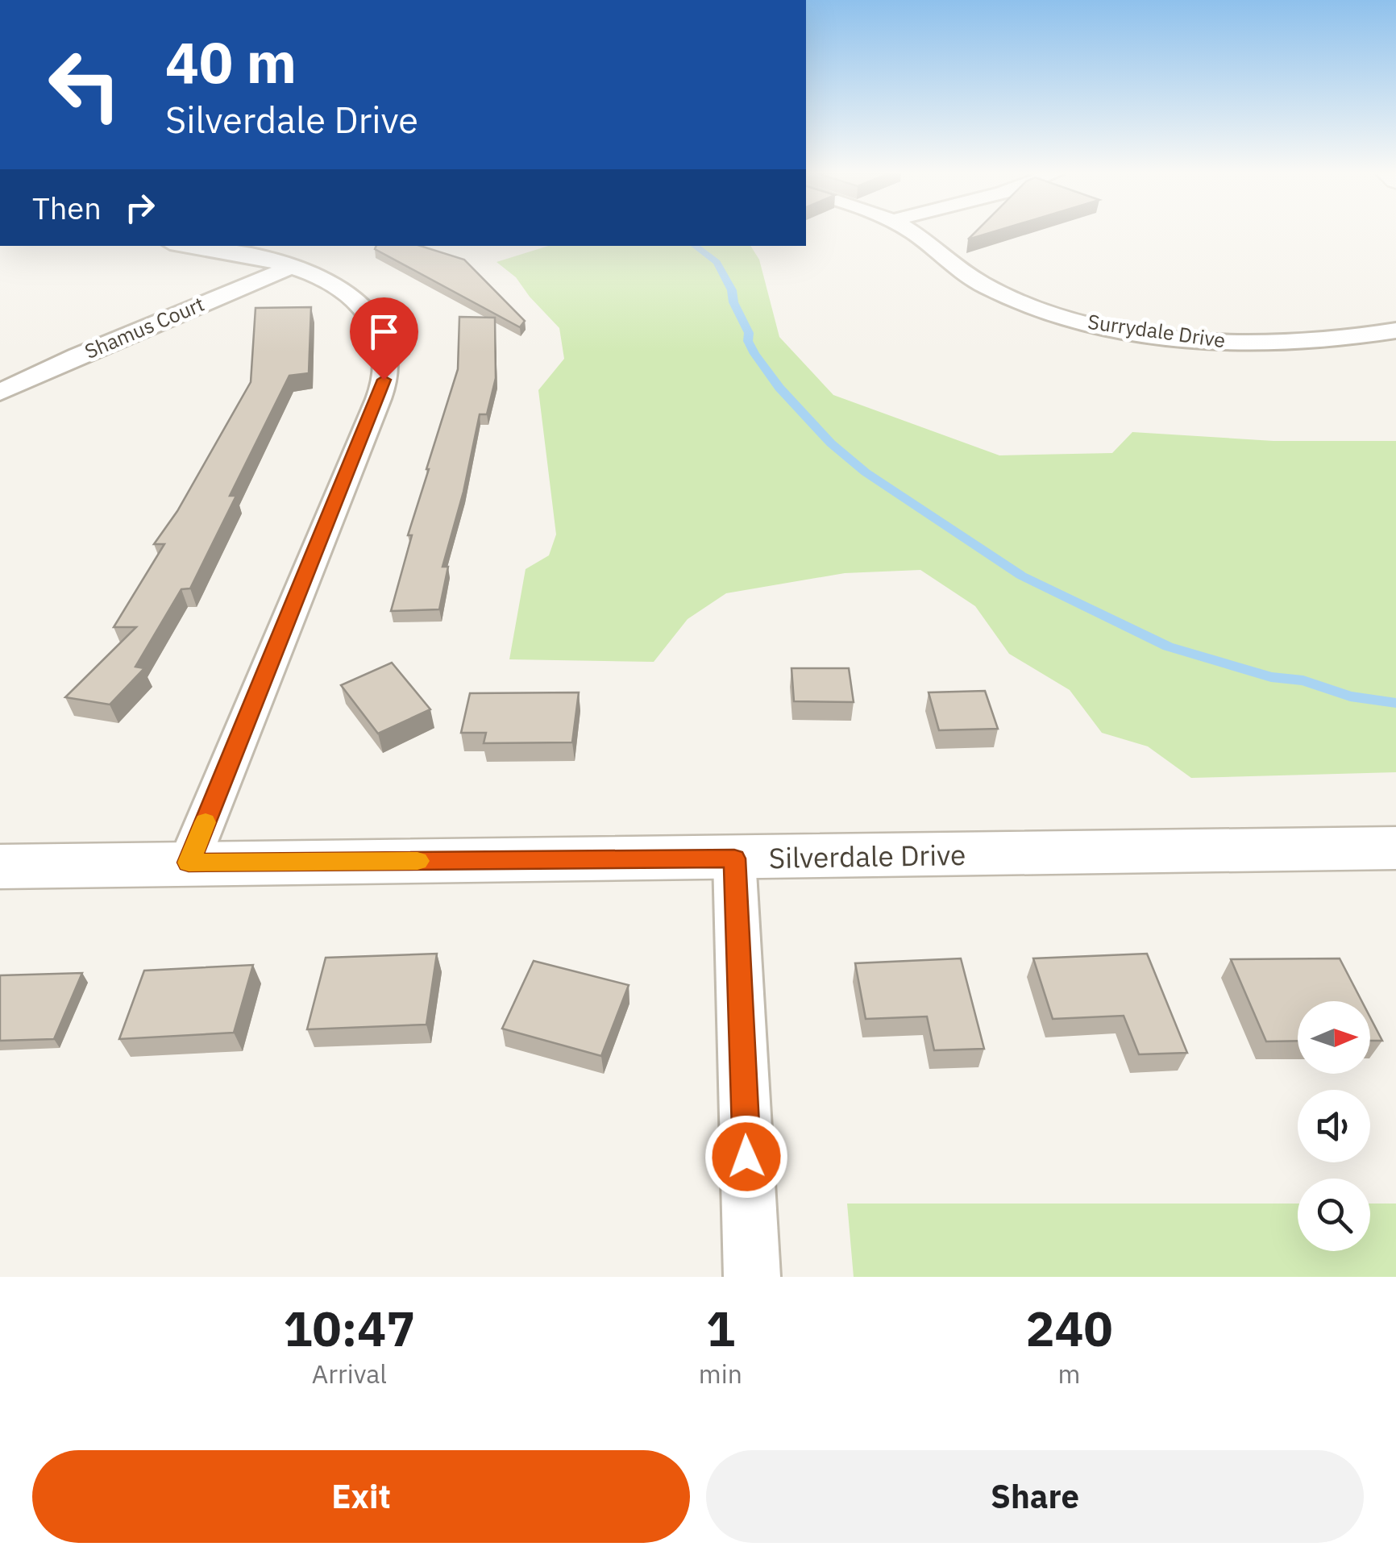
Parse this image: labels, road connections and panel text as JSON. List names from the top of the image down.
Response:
{
  "streets": {
    "street": ["Shamus Court", "Surrydale Drive", "Silverdale Drive"]
  },
  "north": "right",
  "page": {
    "turn": ["40 m", "Silverdale Drive"],
    "then": "Then",
    "eta": [
      "10:47",
      "Arrival",
      "1",
      "min",
      "240",
      "m"
    ],
    "buttons": ["Exit", "Share"]
  }
}
